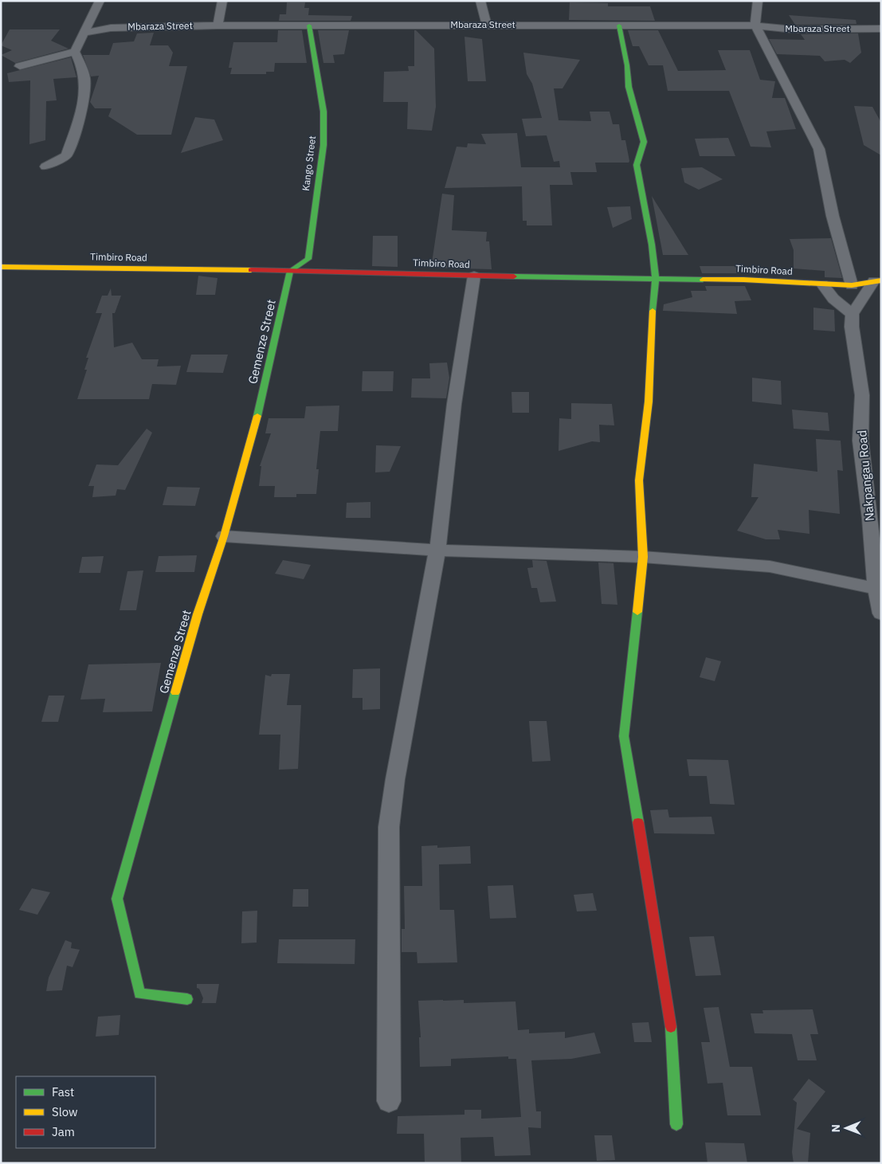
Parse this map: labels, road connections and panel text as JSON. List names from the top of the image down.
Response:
{
  "streets": {
    "street": [
      "Mbaraza Street",
      "Kango Street",
      "Timbiro Road",
      "Gemenze Street",
      "Nakpangau Road"
    ]
  },
  "crossings": [
    ["Mbaraza Street", "Kango Street"],
    ["Kango Street", "Timbiro Road"],
    ["Kango Street", "Gemenze Street"],
    ["Timbiro Road", "Gemenze Street"]
  ],
  "legend": ["Fast", "Slow", "Jam"],
  "north": "left"
}
